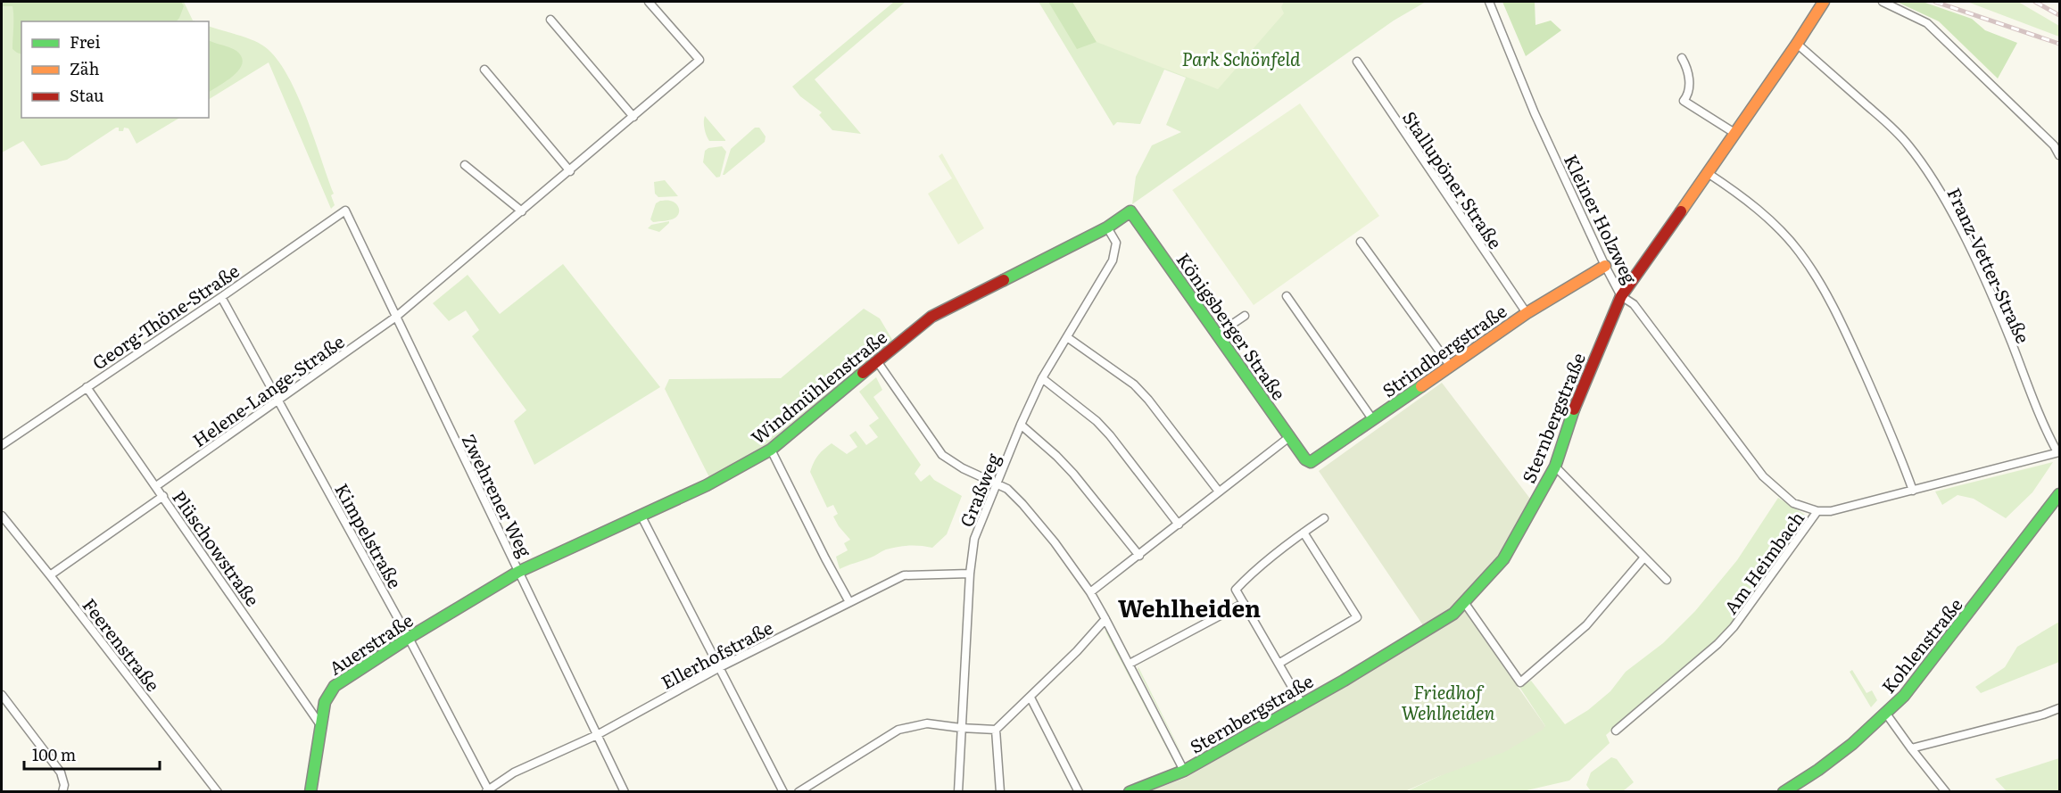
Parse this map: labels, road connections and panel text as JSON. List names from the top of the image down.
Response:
{
  "streets": {
    "street": [
      "Stallupöner Straße",
      "Kleiner Holzweg",
      "Franz-Vetter-Straße",
      "Georg-Thöne-Straße",
      "Königsberger Straße",
      "Strindbergstraße",
      "Windmühlenstraße",
      "Helene-Lange-Straße",
      "Sternbergstraße",
      "Graßweg",
      "Zwehrener Weg",
      "Kimpelstraße",
      "Plüschowstraße",
      "Am Heimbach",
      "Auerstraße",
      "Feerenstraße",
      "Kohlenstraße",
      "Ellerhofstraße"
    ]
  },
  "crossings": [
    ["Stallupöner Straße", "Strindbergstraße"],
    ["Kleiner Holzweg", "Strindbergstraße"],
    ["Kleiner Holzweg", "Sternbergstraße"],
    ["Kleiner Holzweg", "Am Heimbach"],
    ["Franz-Vetter-Straße", "Sternbergstraße"],
    ["Franz-Vetter-Straße", "Am Heimbach"],
    ["Georg-Thöne-Straße", "Zwehrener Weg"],
    ["Georg-Thöne-Straße", "Kimpelstraße"],
    ["Georg-Thöne-Straße", "Plüschowstraße"],
    ["Königsberger Straße", "Strindbergstraße"],
    ["Königsberger Straße", "Windmühlenstraße"],
    ["Windmühlenstraße", "Graßweg"],
    ["Windmühlenstraße", "Zwehrener Weg"],
    ["Windmühlenstraße", "Auerstraße"],
    ["Helene-Lange-Straße", "Zwehrener Weg"],
    ["Helene-Lange-Straße", "Kimpelstraße"],
    ["Helene-Lange-Straße", "Plüschowstraße"],
    ["Graßweg", "Ellerhofstraße"],
    ["Zwehrener Weg", "Auerstraße"],
    ["Zwehrener Weg", "Ellerhofstraße"],
    ["Kimpelstraße", "Auerstraße"],
    ["Kimpelstraße", "Ellerhofstraße"],
    ["Plüschowstraße", "Auerstraße"]
  ],
  "districts": ["Wehlheiden"],
  "parks": ["Park Schönfeld", "Friedhof Wehlheiden"],
  "legend": ["Frei", "Zäh", "Stau"],
  "scale_bar": "100 m"
}
